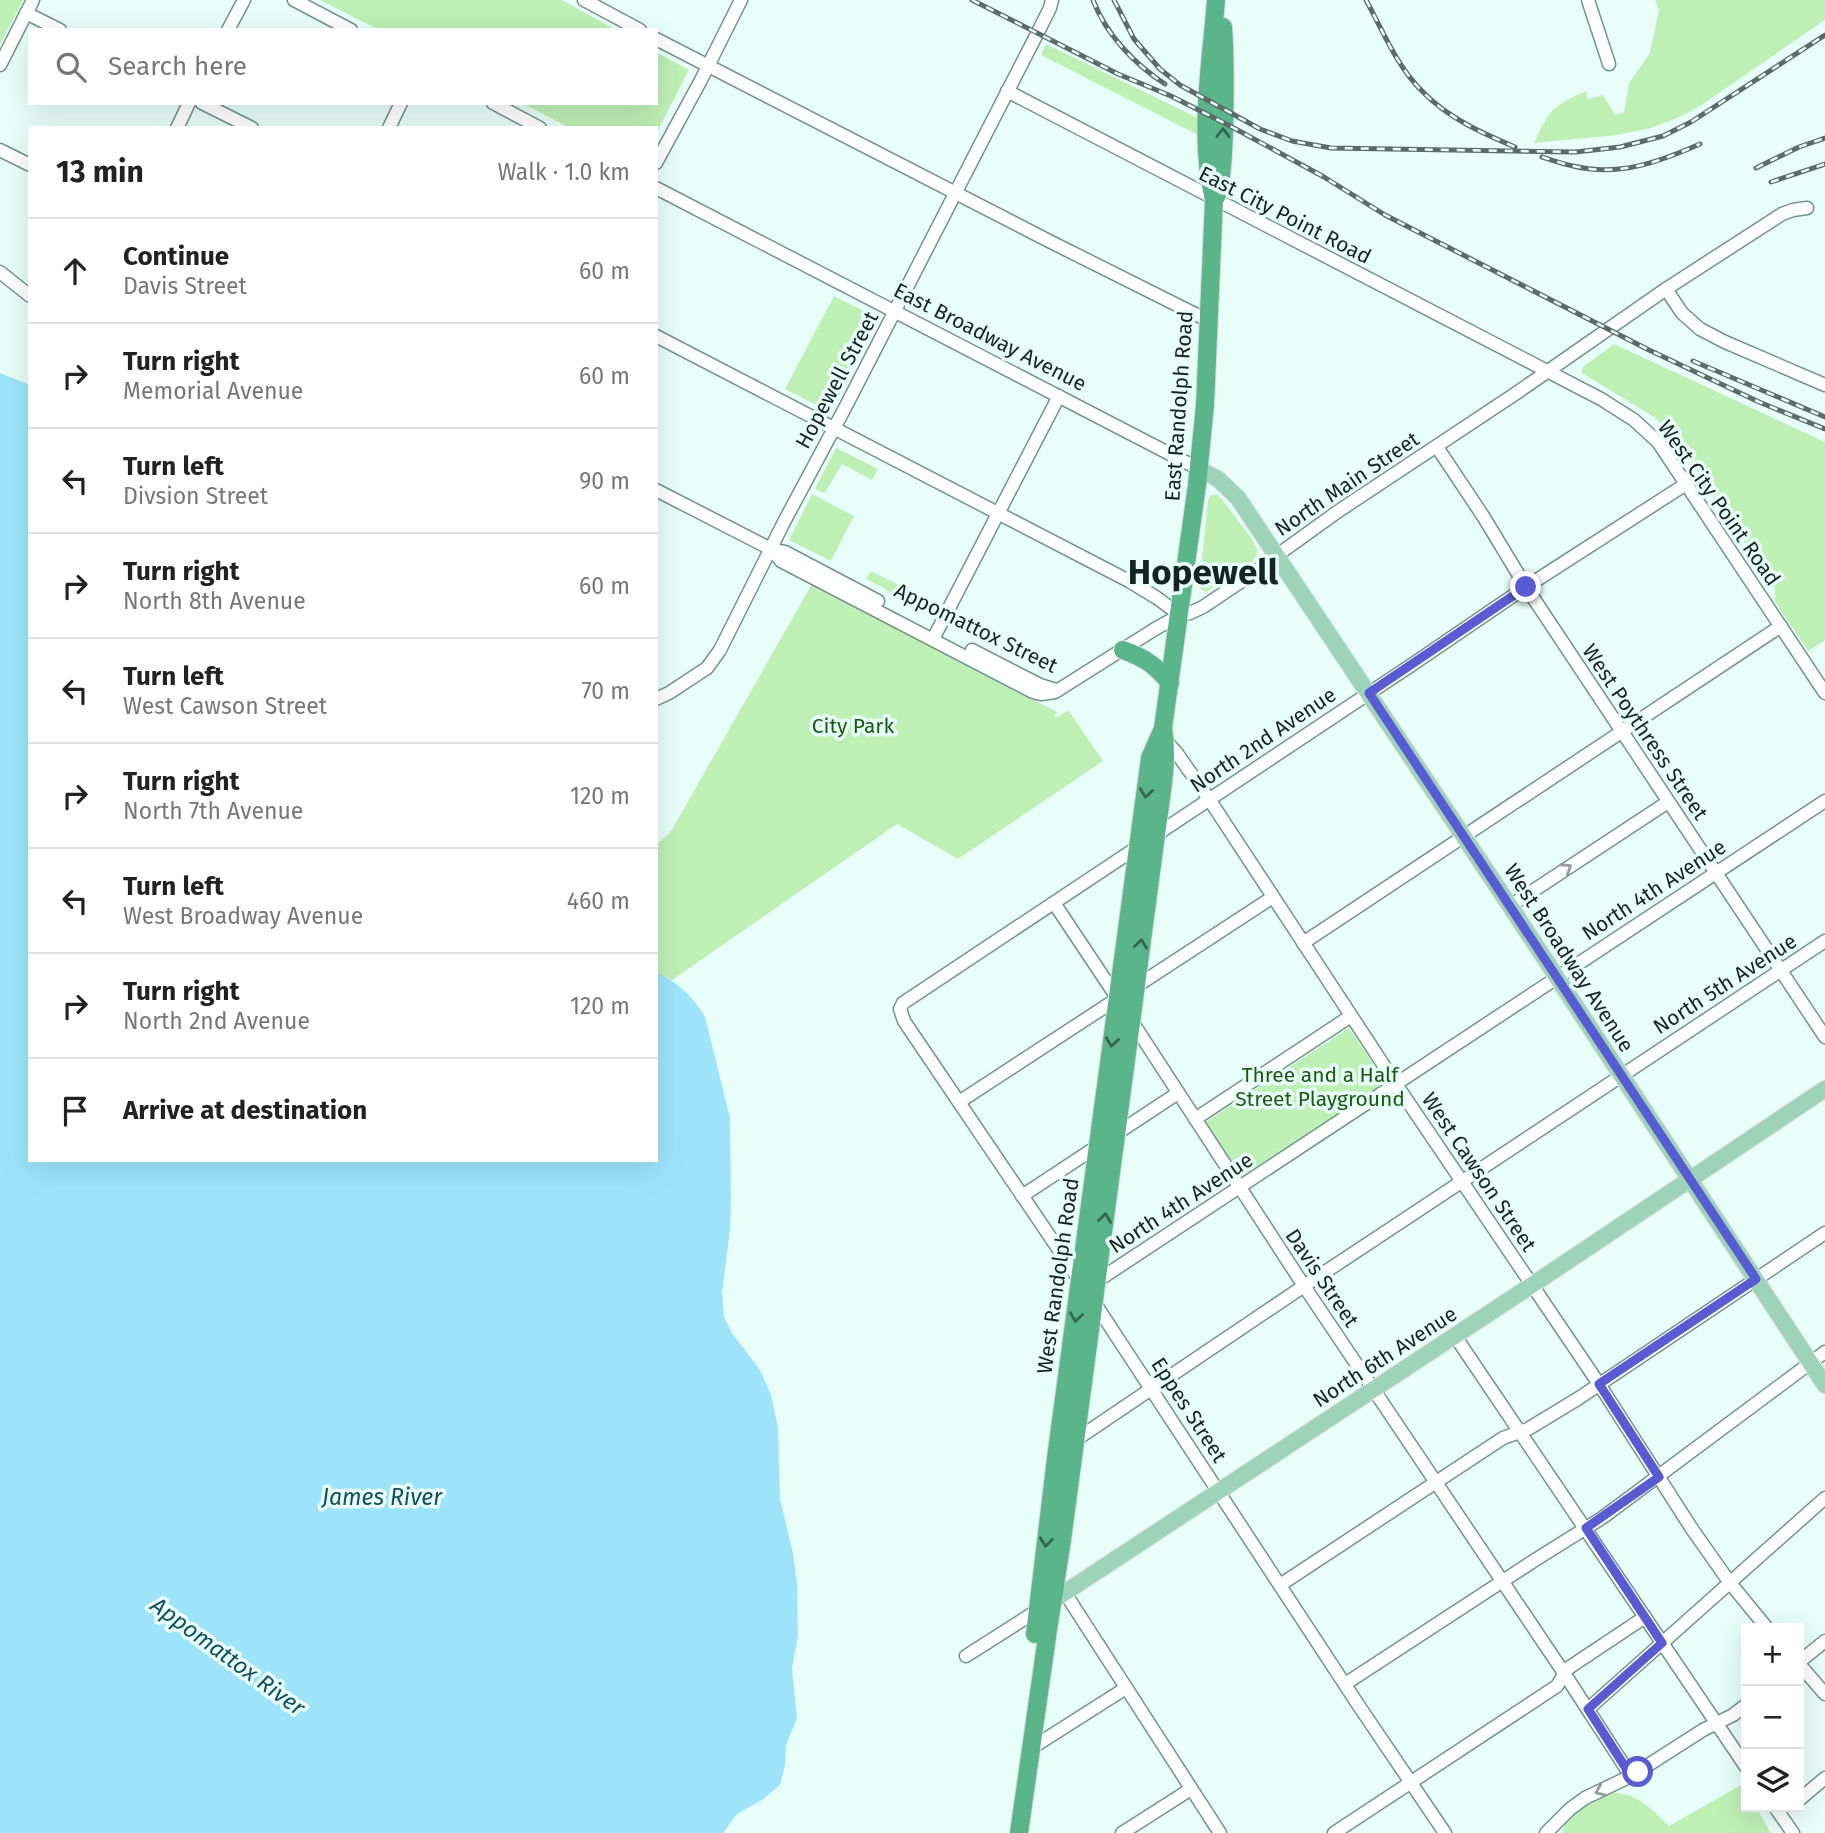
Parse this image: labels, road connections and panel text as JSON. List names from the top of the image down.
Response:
{
  "streets": {
    "highway": ["East Randolph Road", "West Randolph Road"],
    "main road": ["East Broadway Avenue", "West Broadway Avenue", "North 6th Avenue"],
    "street": [
      "East City Point Road",
      "Hopewell Street",
      "North Main Street",
      "West City Point Road",
      "Appomattox Street",
      "West Poythress Street",
      "North 2nd Avenue",
      "North 4th Avenue",
      "North 5th Avenue",
      "West Cawson Street",
      "Davis Street",
      "Eppes Street"
    ]
  },
  "crossings": [
    ["East City Point Road", "Hopewell Street"],
    ["East City Point Road", "East Randolph Road"],
    ["East City Point Road", "North Main Street"],
    ["East City Point Road", "West City Point Road"],
    ["East Broadway Avenue", "Hopewell Street"],
    ["East Broadway Avenue", "East Randolph Road"],
    ["East Broadway Avenue", "North Main Street"],
    ["East Broadway Avenue", "West Broadway Avenue"],
    ["Hopewell Street", "Appomattox Street"],
    ["East Randolph Road", "North Main Street"],
    ["East Randolph Road", "West Randolph Road"],
    ["North Main Street", "West City Point Road"],
    ["North Main Street", "Appomattox Street"],
    ["North Main Street", "West Poythress Street"],
    ["North Main Street", "West Broadway Avenue"],
    ["North Main Street", "West Randolph Road"],
    ["West City Point Road", "North 2nd Avenue"],
    ["West Poythress Street", "North 2nd Avenue"],
    ["West Poythress Street", "North 4th Avenue"],
    ["West Poythress Street", "North 5th Avenue"],
    ["North 2nd Avenue", "West Broadway Avenue"],
    ["North 2nd Avenue", "West Cawson Street"],
    ["North 2nd Avenue", "West Randolph Road"],
    ["North 2nd Avenue", "Davis Street"],
    ["North 4th Avenue", "West Broadway Avenue"],
    ["North 4th Avenue", "West Cawson Street"],
    ["North 4th Avenue", "West Randolph Road"],
    ["North 4th Avenue", "Davis Street"],
    ["West Broadway Avenue", "North 5th Avenue"],
    ["West Broadway Avenue", "North 6th Avenue"],
    ["North 5th Avenue", "West Cawson Street"],
    ["North 5th Avenue", "West Randolph Road"],
    ["North 5th Avenue", "Davis Street"],
    ["North 5th Avenue", "Eppes Street"],
    ["West Cawson Street", "West Randolph Road"],
    ["West Cawson Street", "North 6th Avenue"],
    ["West Randolph Road", "Davis Street"],
    ["West Randolph Road", "North 6th Avenue"],
    ["West Randolph Road", "Eppes Street"],
    ["Davis Street", "North 6th Avenue"],
    ["North 6th Avenue", "Eppes Street"]
  ],
  "districts": ["Hopewell"],
  "water": ["James River", "Appomattox River"],
  "parks": ["City Park", "Three and a Half Street Playground"],
  "page": {
    "search": "Search here",
    "heading": ["13 min", "Walk · 1.0 km"],
    "list": [
      ["Continue", "Davis Street", "60 m"],
      ["Turn right", "Memorial Avenue", "60 m"],
      ["Turn left", "Divsion Street", "90 m"],
      ["Turn right", "North 8th Avenue", "60 m"],
      ["Turn left", "West Cawson Street", "70 m"],
      ["Turn right", "North 7th Avenue", "120 m"],
      ["Turn left", "West Broadway Avenue", "460 m"],
      ["Turn right", "North 2nd Avenue", "120 m"],
      "Arrive at destination"
    ],
    "map_buttons": ["+", "−"]
  }
}
